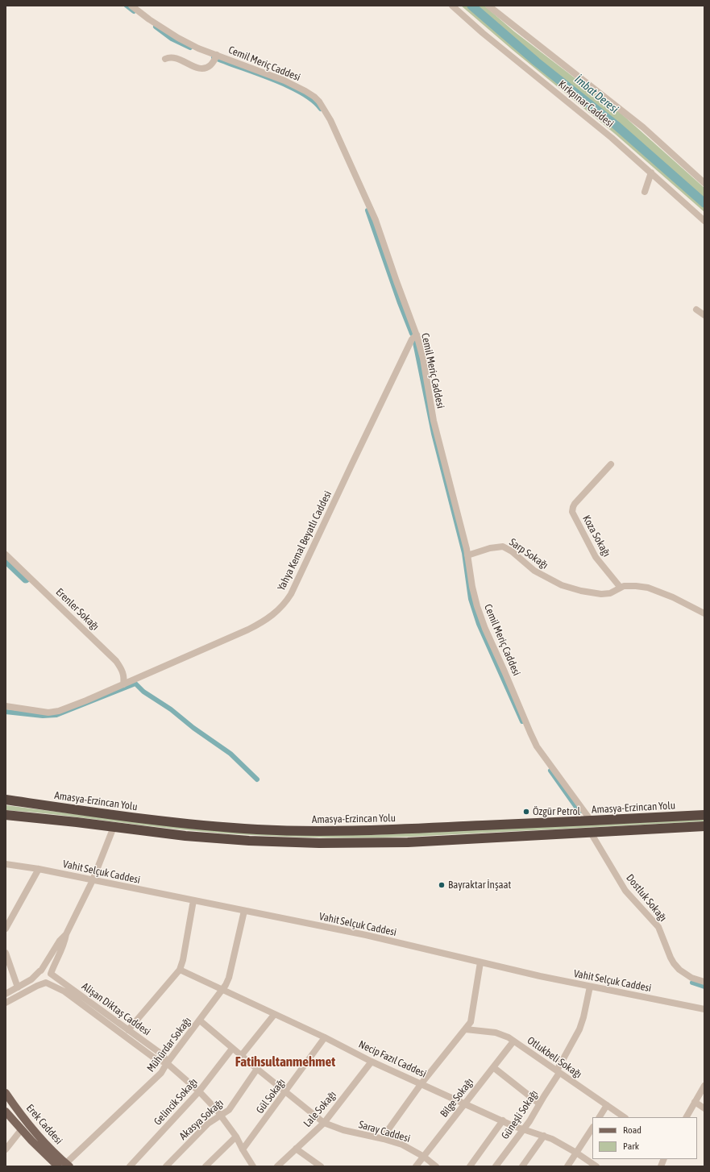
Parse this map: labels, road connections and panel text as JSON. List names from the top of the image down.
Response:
{
  "streets": {
    "highway": ["Amasya-Erzincan Yolu"],
    "main road": ["Erek Caddesi"],
    "street": [
      "Cemil Meriç Caddesi",
      "Kırkpınar Caddesi",
      "Koza Sokağı",
      "Yahya Kemal Beyatlı Caddesi",
      "Sarp Sokağı",
      "Erenler Sokağı",
      "Vahit Selçuk Caddesi",
      "Dostluk Sokağı",
      "Alişan Diktaş Caddesi",
      "Mühürdar Sokağı",
      "Otlukbeli Sokağı",
      "Necip Fazıl Caddesi",
      "Gül Sokağı",
      "Bilge Sokağı",
      "Gelincik Sokağı",
      "Lale Sokağı",
      "Güneşli Sokağı",
      "Akasya Sokağı",
      "Saray Caddesi"
    ]
  },
  "crossings": [
    ["Cemil Meriç Caddesi", "Yahya Kemal Beyatlı Caddesi"],
    ["Cemil Meriç Caddesi", "Sarp Sokağı"],
    ["Cemil Meriç Caddesi", "Amasya-Erzincan Yolu"],
    ["Koza Sokağı", "Sarp Sokağı"],
    ["Yahya Kemal Beyatlı Caddesi", "Erenler Sokağı"],
    ["Vahit Selçuk Caddesi", "Mühürdar Sokağı"],
    ["Vahit Selçuk Caddesi", "Güneşli Sokağı"],
    ["Alişan Diktaş Caddesi", "Mühürdar Sokağı"],
    ["Alişan Diktaş Caddesi", "Gül Sokağı"],
    ["Alişan Diktaş Caddesi", "Gelincik Sokağı"],
    ["Alişan Diktaş Caddesi", "Akasya Sokağı"],
    ["Mühürdar Sokağı", "Necip Fazıl Caddesi"],
    ["Mühürdar Sokağı", "Erek Caddesi"],
    ["Mühürdar Sokağı", "Saray Caddesi"],
    ["Otlukbeli Sokağı", "Bilge Sokağı"],
    ["Otlukbeli Sokağı", "Güneşli Sokağı"],
    ["Necip Fazıl Caddesi", "Gül Sokağı"],
    ["Necip Fazıl Caddesi", "Bilge Sokağı"],
    ["Necip Fazıl Caddesi", "Lale Sokağı"],
    ["Necip Fazıl Caddesi", "Güneşli Sokağı"],
    ["Gül Sokağı", "Saray Caddesi"],
    ["Bilge Sokağı", "Saray Caddesi"],
    ["Gelincik Sokağı", "Saray Caddesi"],
    ["Lale Sokağı", "Saray Caddesi"],
    ["Akasya Sokağı", "Saray Caddesi"]
  ],
  "districts": ["Fatihsultanmehmet"],
  "water": ["İmbat Deresi"],
  "places": ["Özgür Petrol", "Bayraktar İnşaat"],
  "legend": ["Road", "Park"]
}
